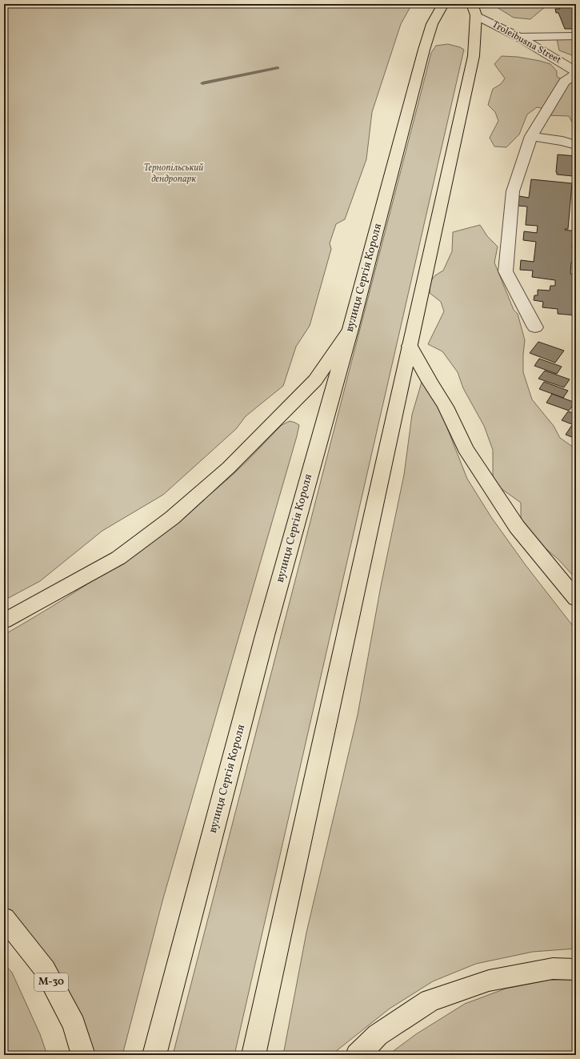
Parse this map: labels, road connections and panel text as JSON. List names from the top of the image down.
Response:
{
  "streets": {
    "main road": ["вулиця Сергія Короля", "М-30"],
    "street": ["Troleibusna Street"]
  },
  "parks": ["Тернопільський дендропарк"]
}
